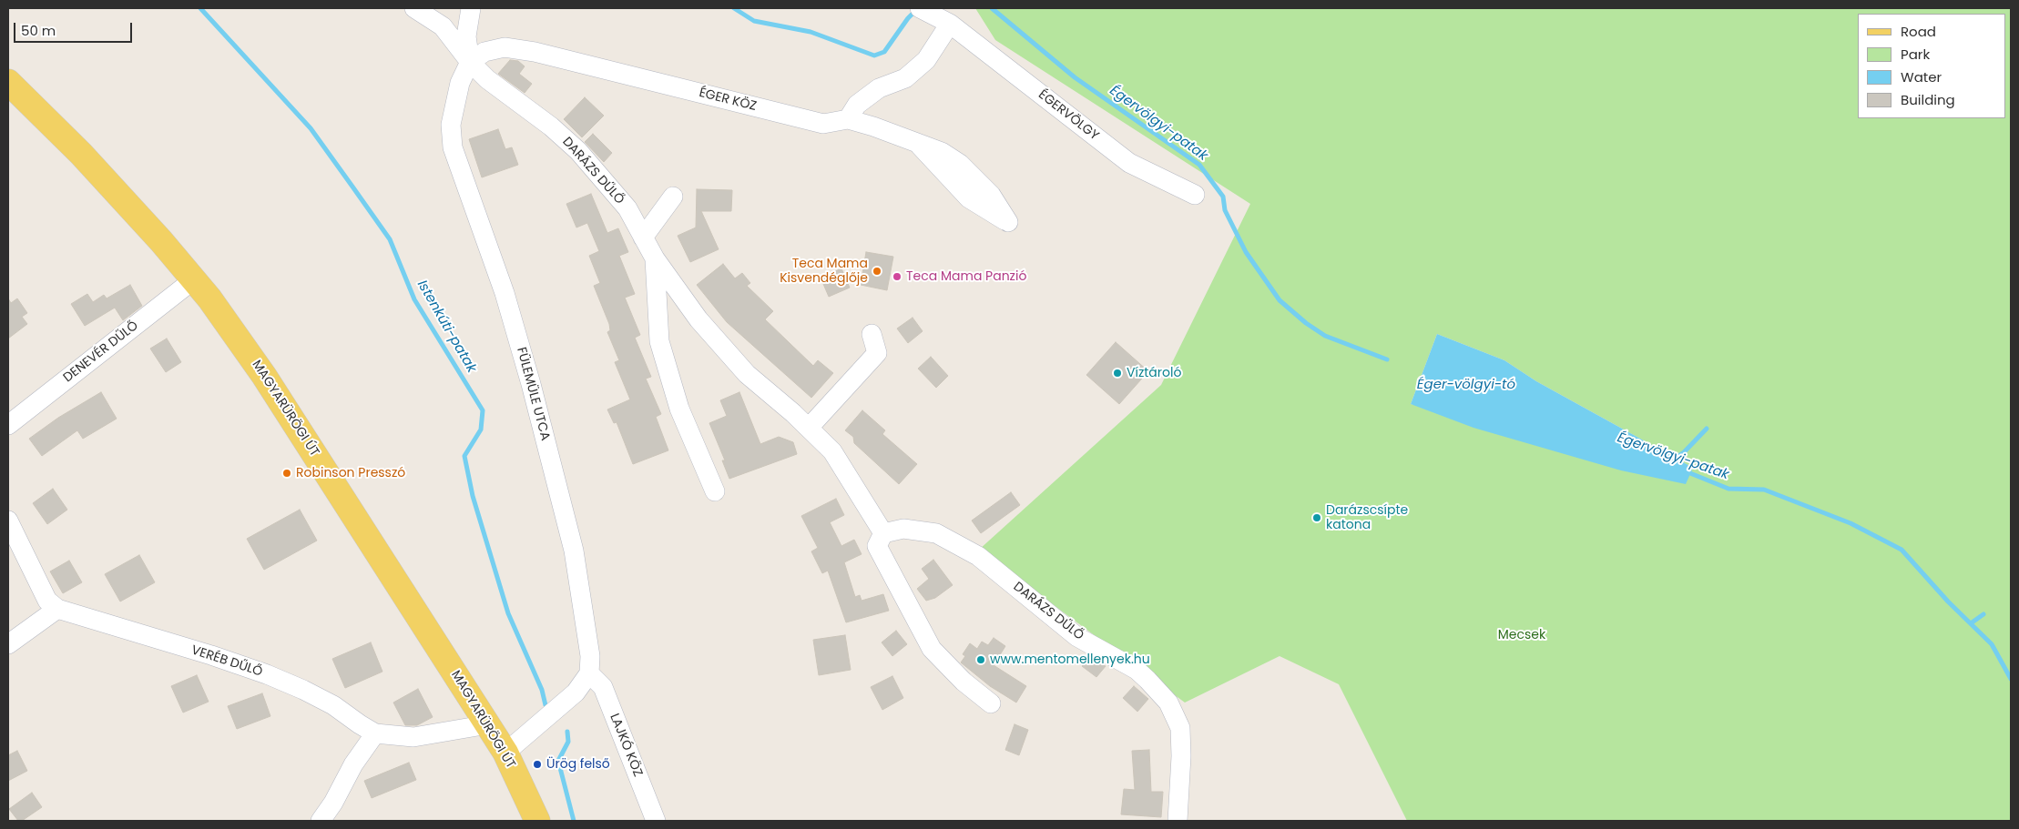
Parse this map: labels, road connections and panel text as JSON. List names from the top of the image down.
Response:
{
  "streets": {
    "main road": ["MAGYARÜRÖGI ÚT"],
    "street": [
      "ÉGER KÖZ",
      "ÉGERVÖLGY",
      "DARÁZS DŰLŐ",
      "DENEVÉR DŰLŐ",
      "FÜLEMÜLE UTCA",
      "VERÉB DŰLŐ",
      "LAJKÓ KÖZ"
    ]
  },
  "crossings": [
    ["ÉGER KÖZ", "DARÁZS DŰLŐ"],
    ["ÉGER KÖZ", "FÜLEMÜLE UTCA"],
    ["DARÁZS DŰLŐ", "FÜLEMÜLE UTCA"],
    ["DENEVÉR DŰLŐ", "MAGYARÜRÖGI ÚT"],
    ["FÜLEMÜLE UTCA", "LAJKÓ KÖZ"],
    ["MAGYARÜRÖGI ÚT", "VERÉB DŰLŐ"]
  ],
  "water": ["Égervölgyi-patak", "Istenkúti-patak", "Éger-völgyi-tó"],
  "parks": ["Mecsek"],
  "places": [
    "Teca Mama Kisvendéglője",
    "Teca Mama Panzió",
    "Víztároló",
    "Robinson Presszó",
    "Darázscsípte katona",
    "www.mentomellenyek.hu",
    "Ürög felső"
  ],
  "legend": [
    "Road",
    "Park",
    "Water",
    "Building"
  ],
  "scale_bar": "50 m"
}
